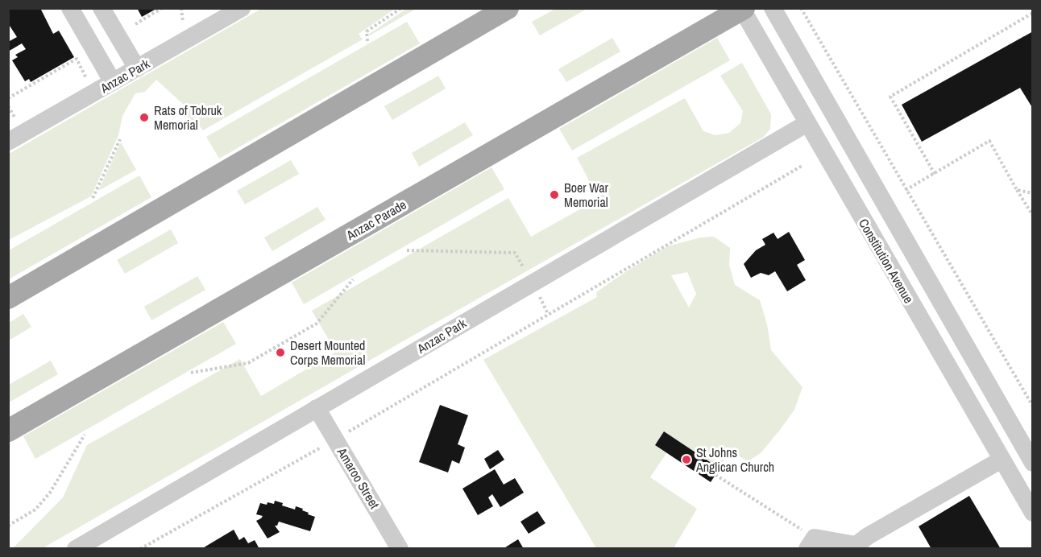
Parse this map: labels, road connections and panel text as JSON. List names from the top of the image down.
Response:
{
  "streets": {
    "main road": ["Anzac Parade"],
    "street": ["Anzac Park", "Constitution Avenue", "Amaroo Street"]
  },
  "crossings": [
    ["Anzac Park", "Constitution Avenue"],
    ["Anzac Park", "Amaroo Street"],
    ["Anzac Parade", "Constitution Avenue"]
  ],
  "places": [
    "Rats of Tobruk Memorial",
    "Boer War Memorial",
    "Desert Mounted Corps Memorial",
    "St Johns Anglican Church"
  ]
}
